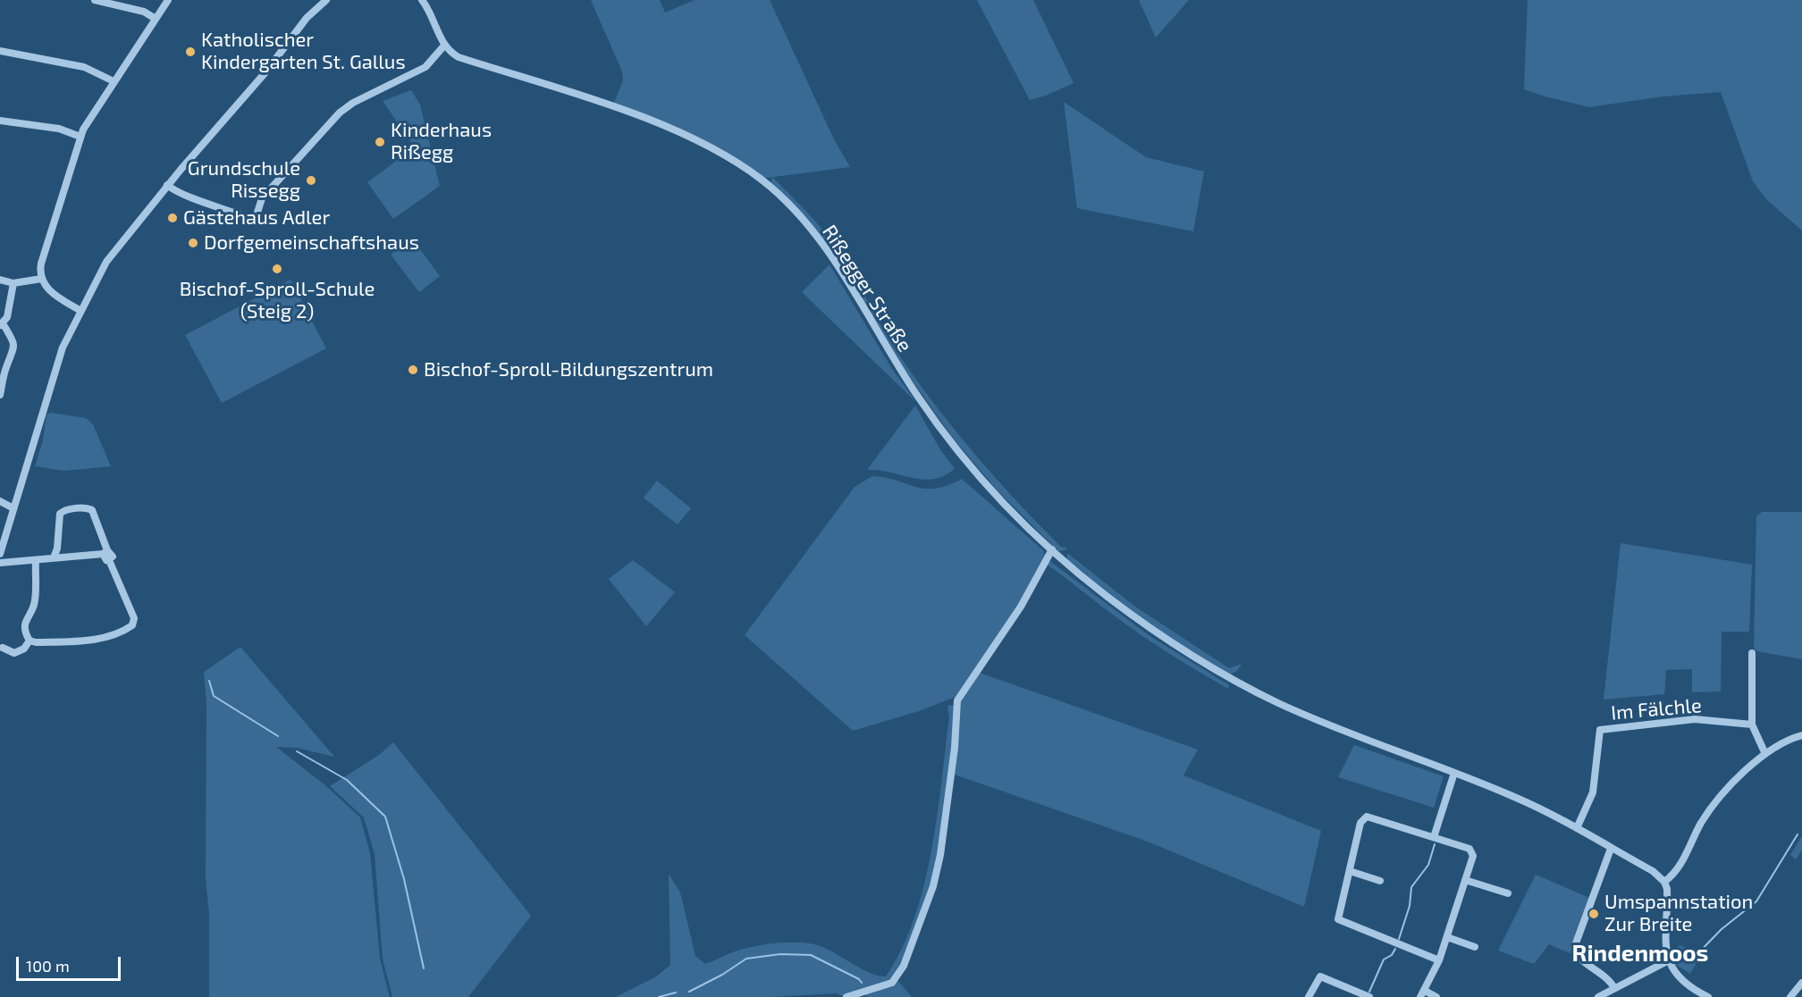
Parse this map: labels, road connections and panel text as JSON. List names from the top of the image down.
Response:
{
  "streets": {
    "street": ["Rißegger Straße", "Im Fälchle"]
  },
  "crossings": [
    ["Rißegger Straße", "Im Fälchle"]
  ],
  "districts": ["Rindenmoos"],
  "places": [
    "Katholischer Kindergarten St. Gallus",
    "Kinderhaus Rißegg",
    "Grundschule Rissegg",
    "Gästehaus Adler",
    "Dorfgemeinschaftshaus",
    "Bischof-Sproll-Schule (Steig 2)",
    "Bischof-Sproll-Bildungszentrum",
    "Umspannstation Zur Breite"
  ],
  "scale_bar": "100 m"
}
